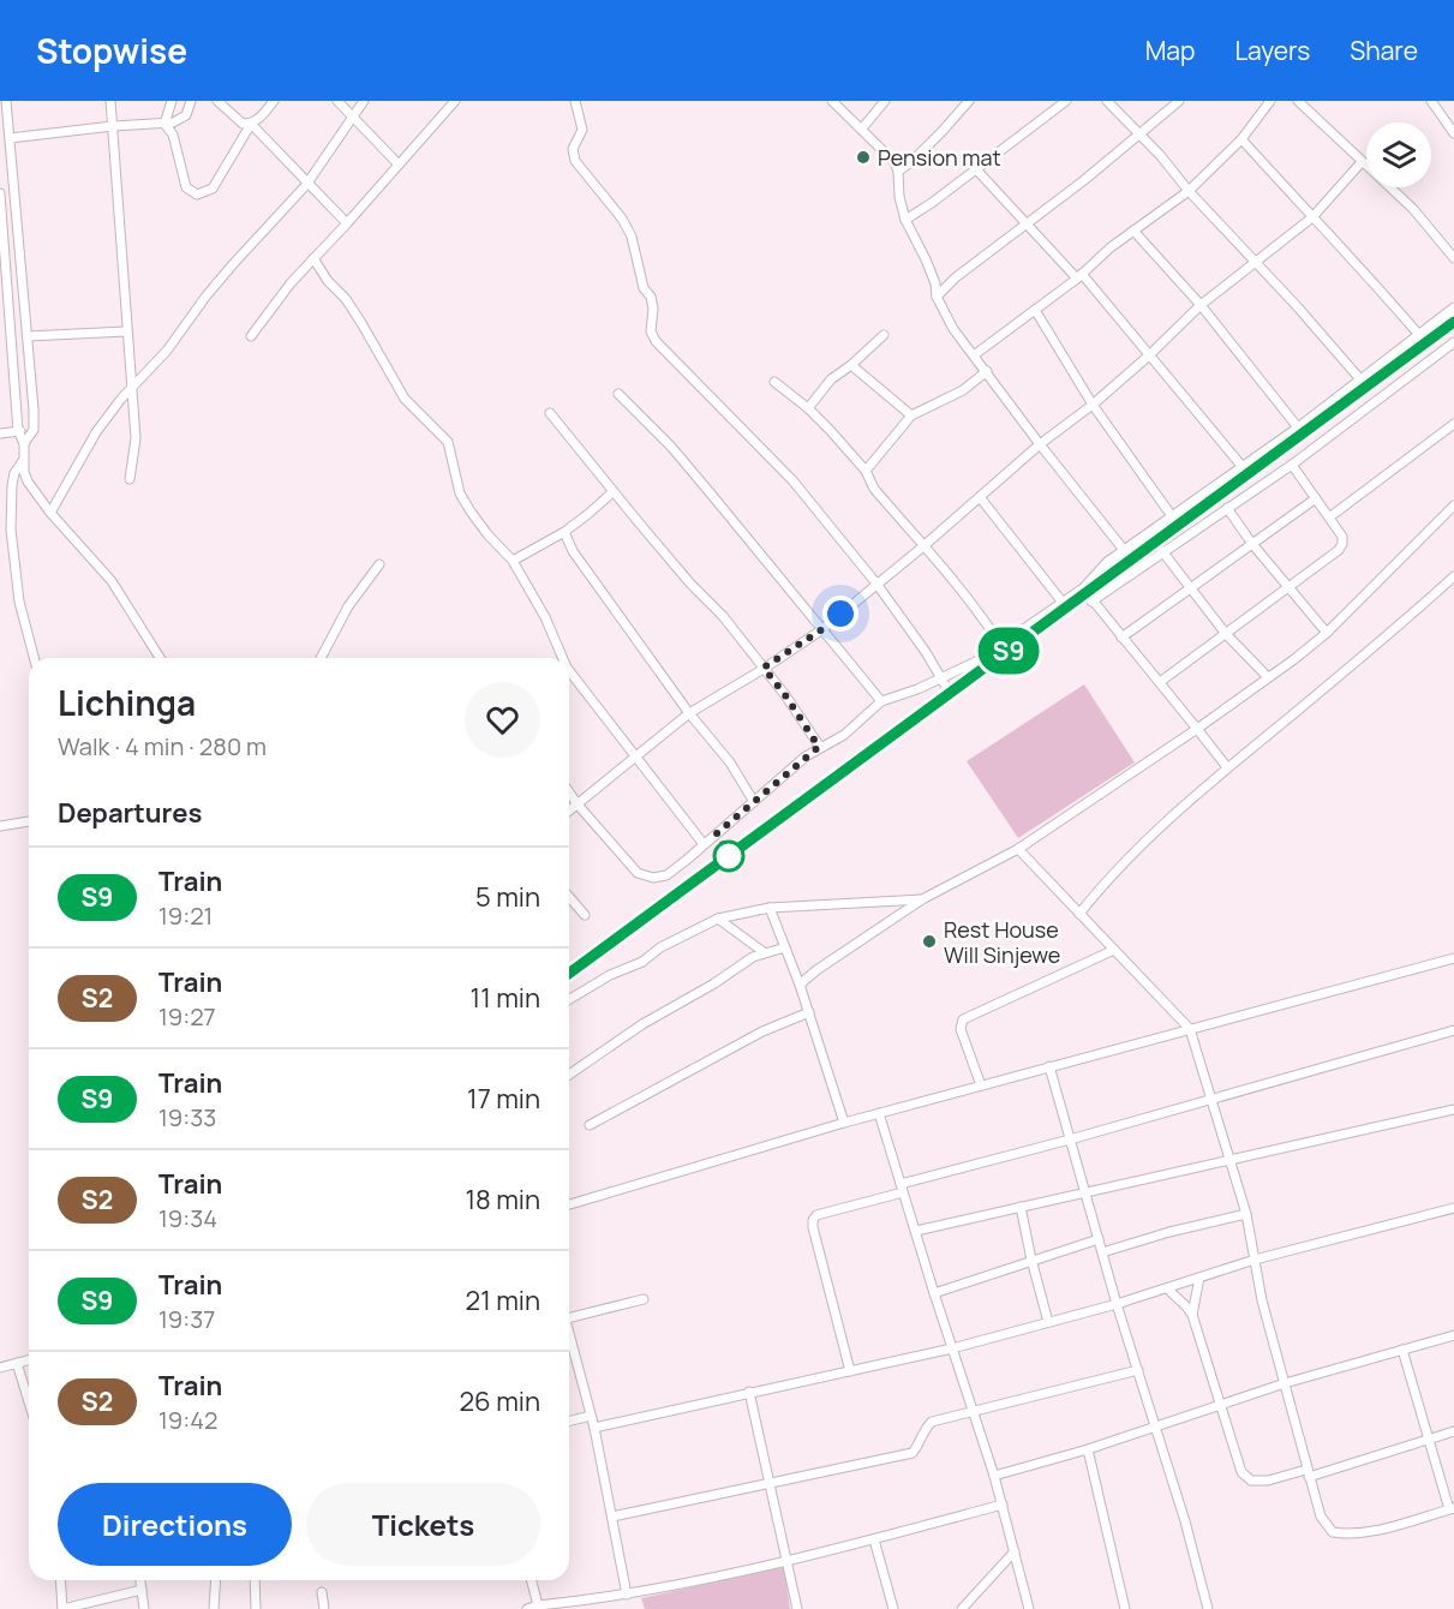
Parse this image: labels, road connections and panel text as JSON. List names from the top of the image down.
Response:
{
  "places": ["Pension mat", "Rest House Will Sinjewe"],
  "page": {
    "header": "Stopwise",
    "nav": ["Map", "Layers", "Share"],
    "on_map": "S9",
    "heading": [
      ["Lichinga", "Walk · 4 min · 280 m"],
      "Departures"
    ],
    "list": [
      {
        "mark": "S9",
        "name": "Train",
        "note": "19:21",
        "value": "5 min"
      },
      {
        "mark": "S2",
        "name": "Train",
        "note": "19:27",
        "value": "11 min"
      },
      {
        "mark": "S9",
        "name": "Train",
        "note": "19:33",
        "value": "17 min"
      },
      {
        "mark": "S2",
        "name": "Train",
        "note": "19:34",
        "value": "18 min"
      },
      {
        "mark": "S9",
        "name": "Train",
        "note": "19:37",
        "value": "21 min"
      },
      {
        "mark": "S2",
        "name": "Train",
        "note": "19:42",
        "value": "26 min"
      }
    ],
    "buttons": ["Directions", "Tickets"]
  }
}
